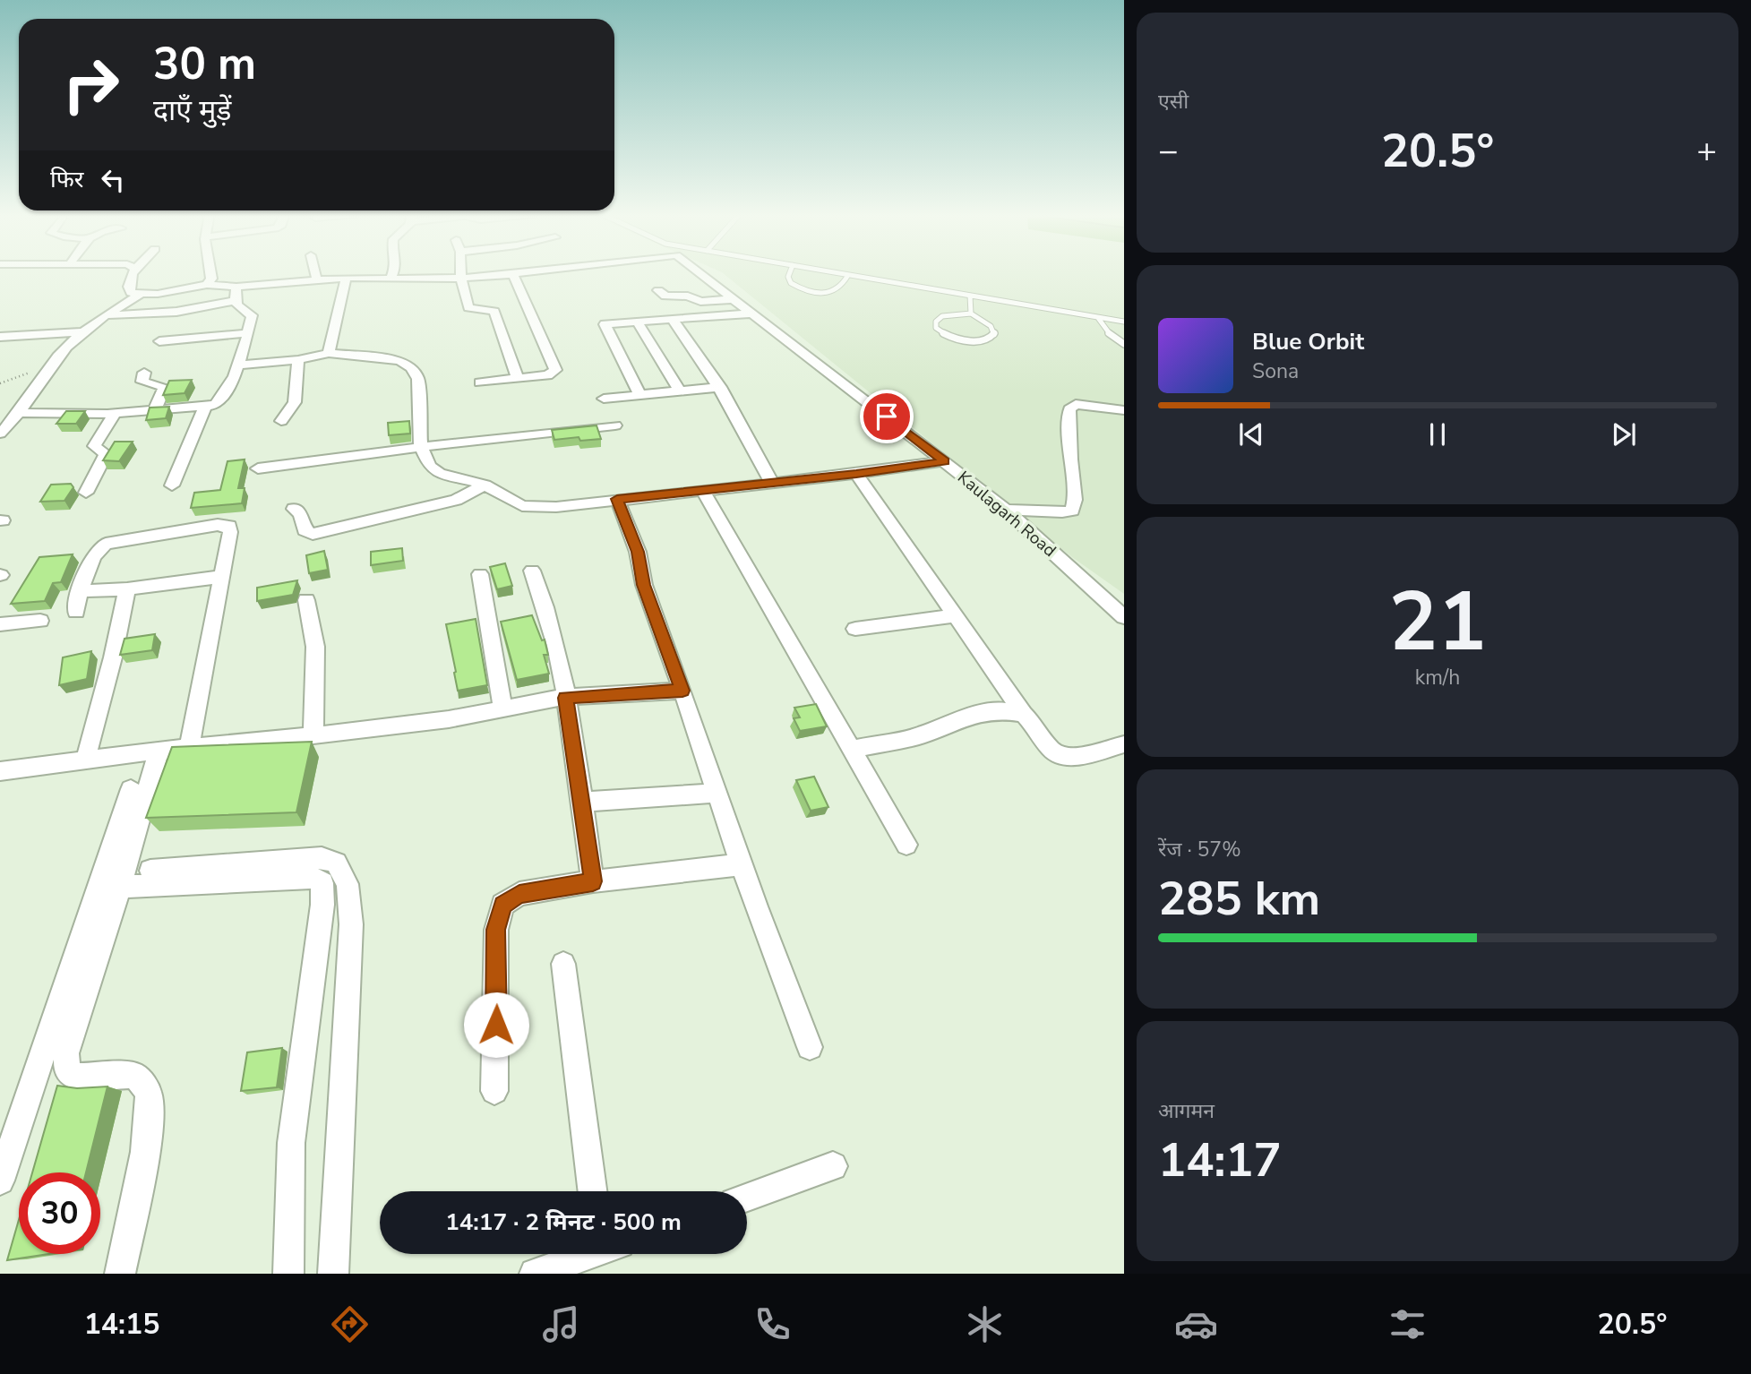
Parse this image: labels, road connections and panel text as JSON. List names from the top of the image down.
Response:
{
  "streets": {
    "street": ["Kaulagarh Road"]
  },
  "page": {
    "tile": [
      "एसी",
      ["21", "km/h"],
      ["रेंज · 57%", "285 km"],
      ["आगमन", "14:17"]
    ],
    "turn": ["30 m", "दाएँ मुड़ें"],
    "heat": ["−", "20.5°", "+"],
    "then": "फिर",
    "song": ["Blue Orbit", "Sona"],
    "limit": "30",
    "trip": "14:17 · 2 मिनट · 500 m",
    "tabs": ["14:15", "20.5°"]
  }
}
